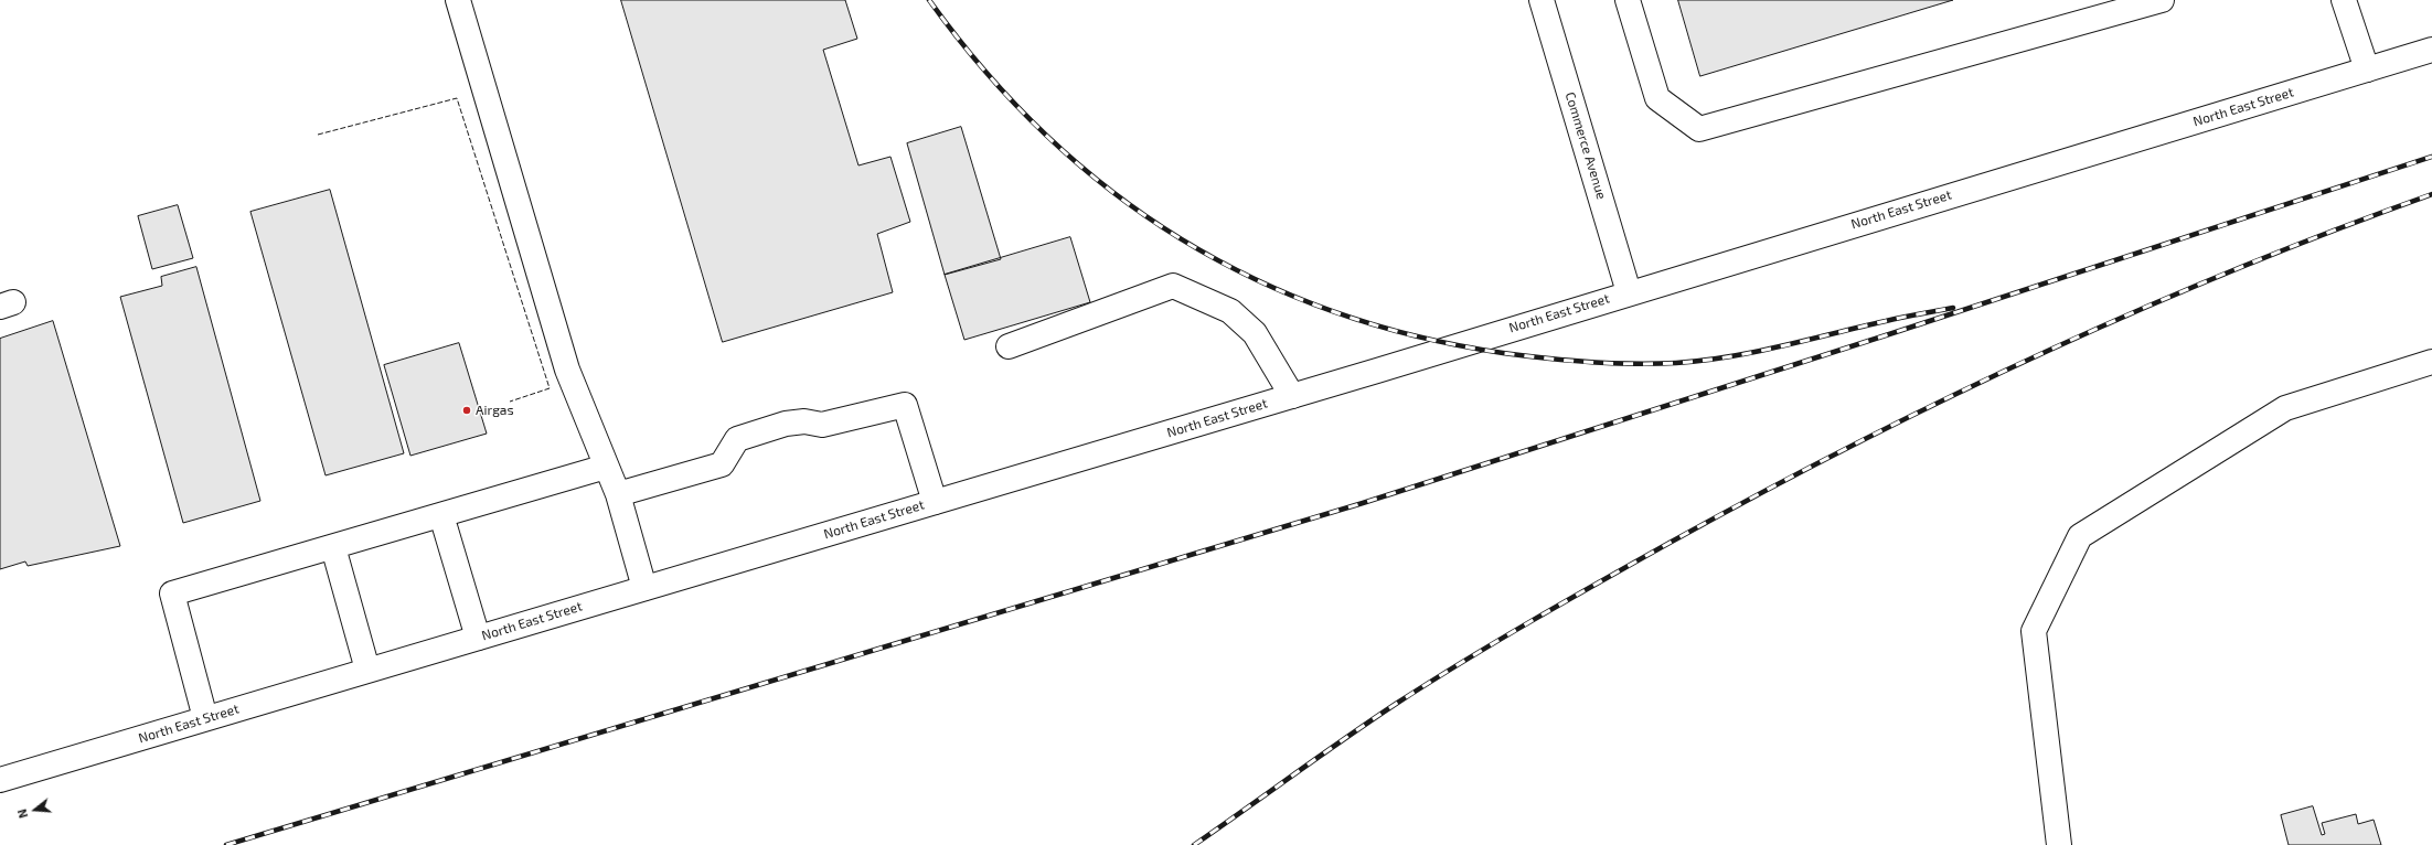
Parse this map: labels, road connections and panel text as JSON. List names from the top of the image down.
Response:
{
  "streets": {
    "main road": ["North East Street", "Commerce Avenue"]
  },
  "crossings": [
    ["North East Street", "Commerce Avenue"]
  ],
  "places": ["Airgas"],
  "north": "left"
}
